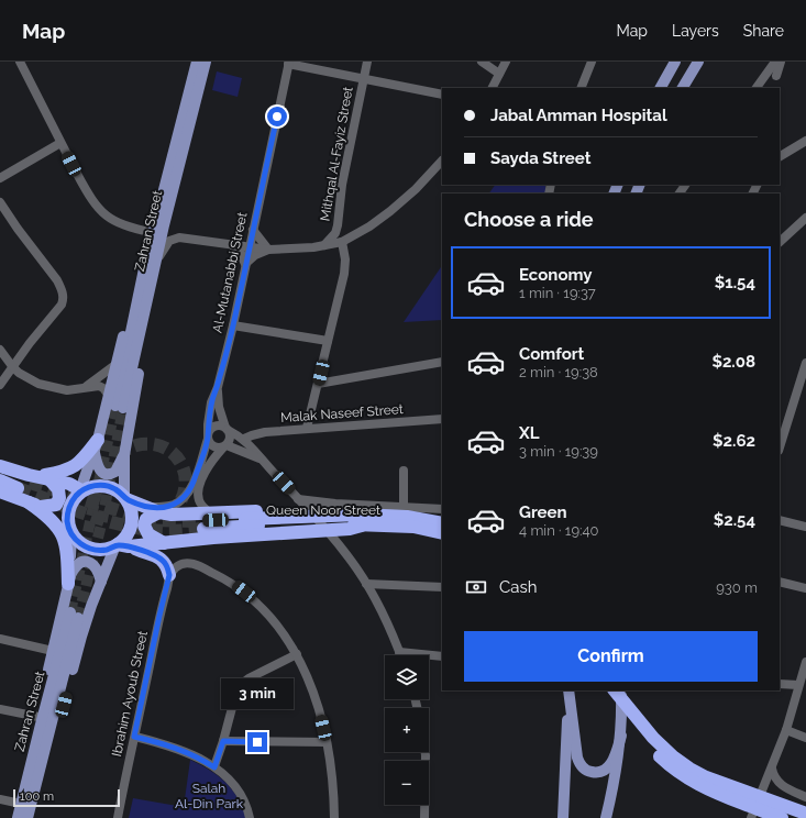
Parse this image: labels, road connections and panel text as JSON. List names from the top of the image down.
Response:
{
  "streets": {
    "highway": ["Queen Noor Street"],
    "main road": ["Zahran Street"],
    "street": [
      "Mithqal Al-Fayiz Street",
      "Al-Mutanabbi Street",
      "Malak Naseef Street",
      "Ibrahim Ayoub Street"
    ]
  },
  "parks": ["Salah Al-Din Park"],
  "scale_bar": "100 m",
  "page": {
    "header": "Map",
    "nav": ["Map", "Layers", "Share"],
    "banner": ["Jabal Amman Hospital", "Sayda Street"],
    "heading": "Choose a ride",
    "list": [
      {
        "name": "Economy",
        "note": "1 min · 19:37",
        "value": "$1.54"
      },
      {
        "name": "Comfort",
        "note": "2 min · 19:38",
        "value": "$2.08"
      },
      {
        "name": "XL",
        "note": "3 min · 19:39",
        "value": "$2.62"
      },
      {
        "name": "Green",
        "note": "4 min · 19:40",
        "value": "$2.54"
      }
    ],
    "pay": ["Cash", "930 m"],
    "buttons": "Confirm",
    "map_buttons": ["+", "−"],
    "bubble": "3 min",
    "scale": "100 m"
  }
}
